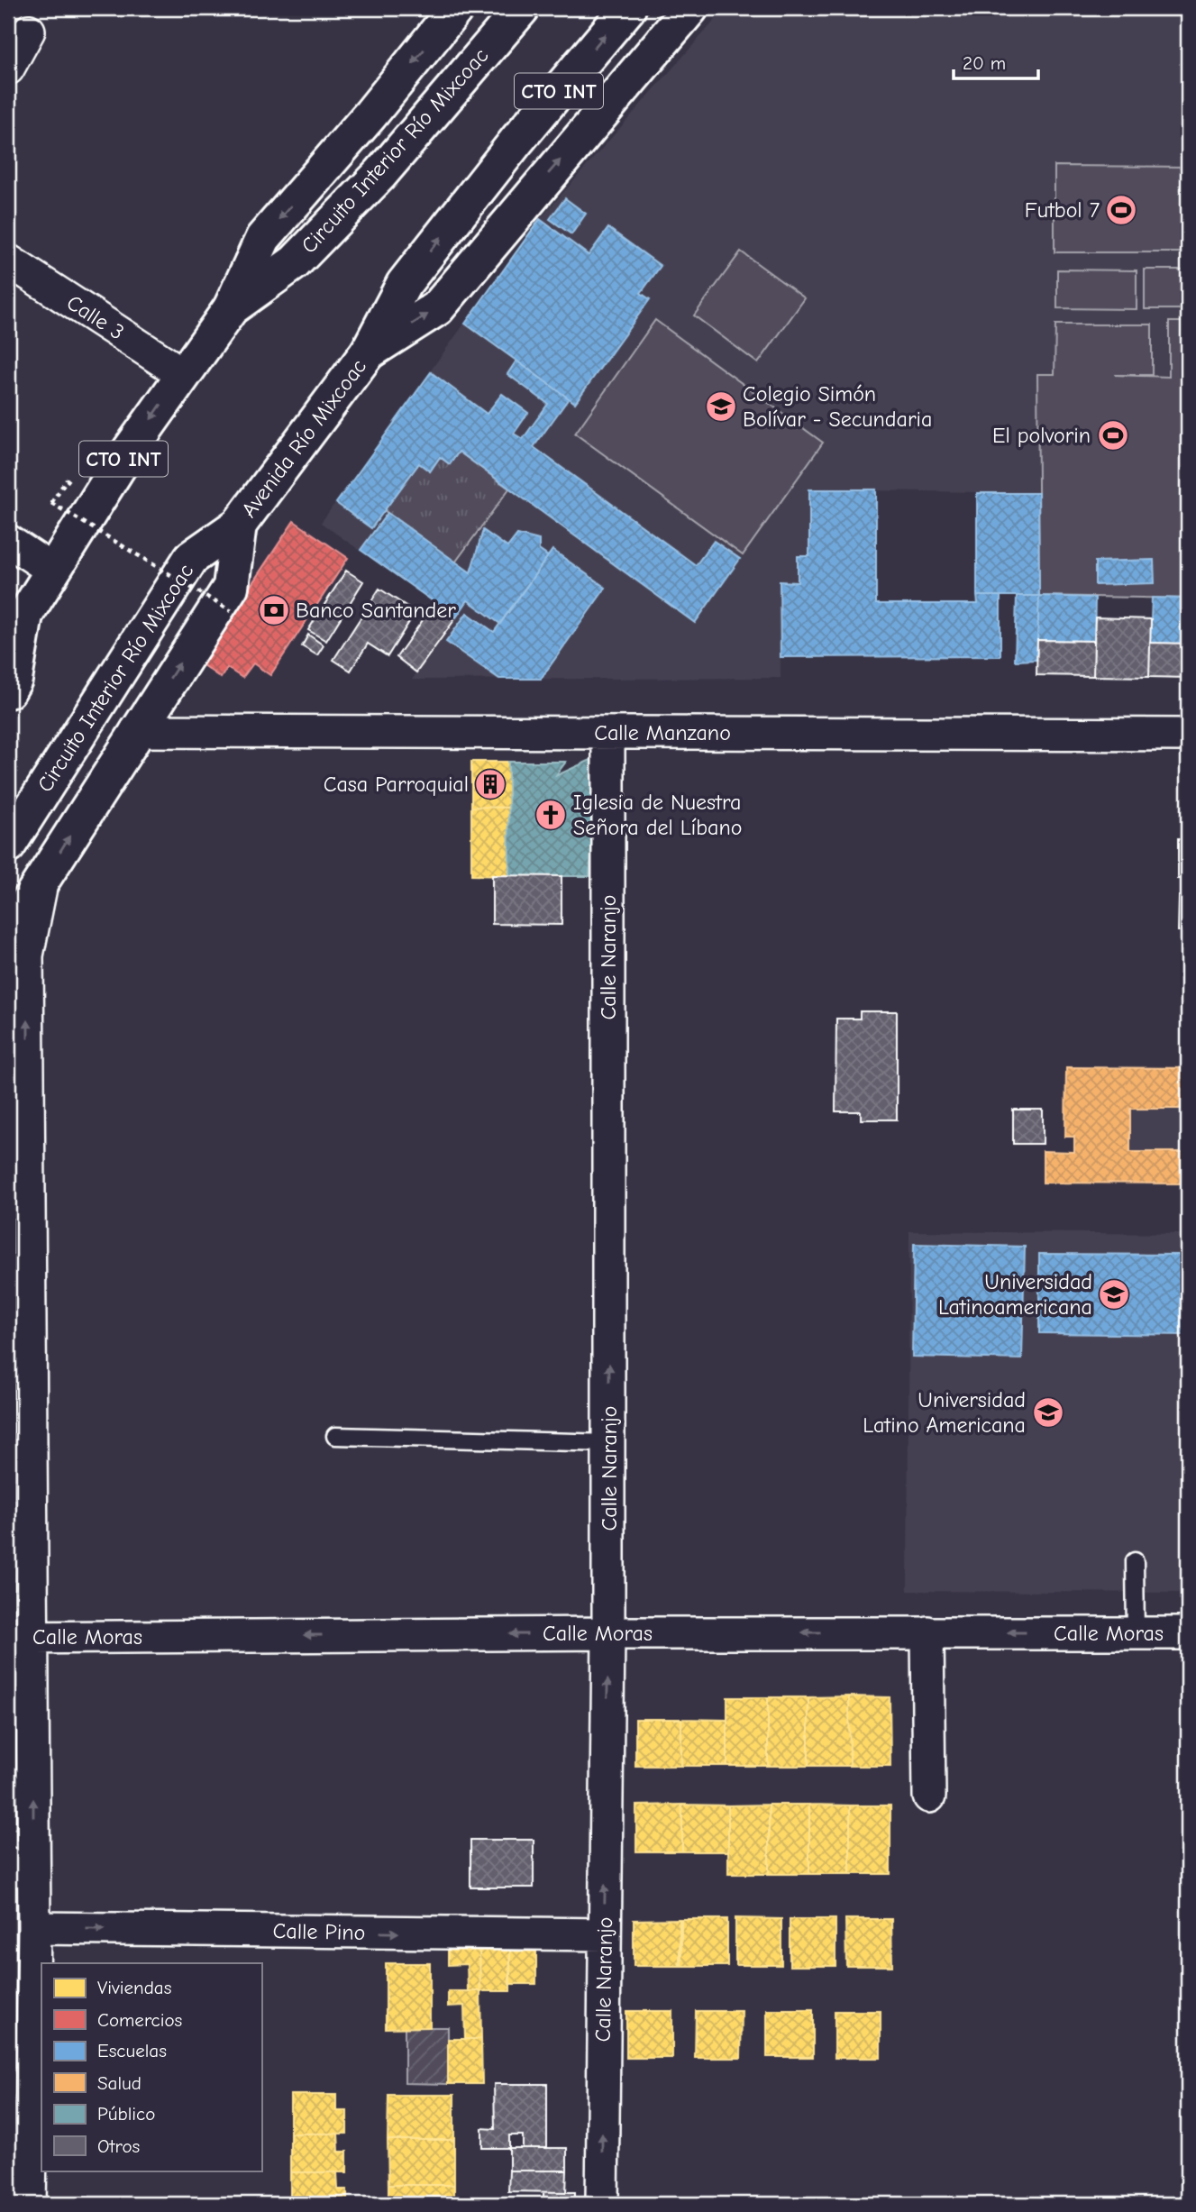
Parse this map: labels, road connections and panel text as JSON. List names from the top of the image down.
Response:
{
  "streets": {
    "main road": ["CTO INT", "Circuito Interior Río Mixcoac", "Avenida Río Mixcoac"],
    "street": [
      "Calle 3",
      "Calle Manzano",
      "Calle Naranjo",
      "Calle Moras",
      "Calle Pino"
    ]
  },
  "crossings": [
    ["CTO INT", "Circuito Interior Río Mixcoac"],
    ["CTO INT", "Calle 3"],
    ["CTO INT", "Avenida Río Mixcoac"],
    ["Circuito Interior Río Mixcoac", "Avenida Río Mixcoac"],
    ["Avenida Río Mixcoac", "Calle Manzano"],
    ["Calle Manzano", "Calle Naranjo"],
    ["Calle Naranjo", "Calle Moras"],
    ["Calle Naranjo", "Calle Pino"]
  ],
  "one_way": ["Calle Naranjo", "Calle Moras", "Calle Pino"],
  "places": {
    "sports": ["Futbol 7", "El polvorin"],
    "school or university": ["Colegio Simón Bolívar - Secundaria", "Universidad Latinoamericana", "Universidad Latino Americana"],
    "bank": ["Banco Santander"],
    "building": ["Casa Parroquial"],
    "church": ["Iglesia de Nuestra Señora del Líbano"]
  },
  "legend": [
    "Viviendas",
    "Comercios",
    "Escuelas",
    "Salud",
    "Público",
    "Otros"
  ],
  "scale_bar": "20 m"
}
